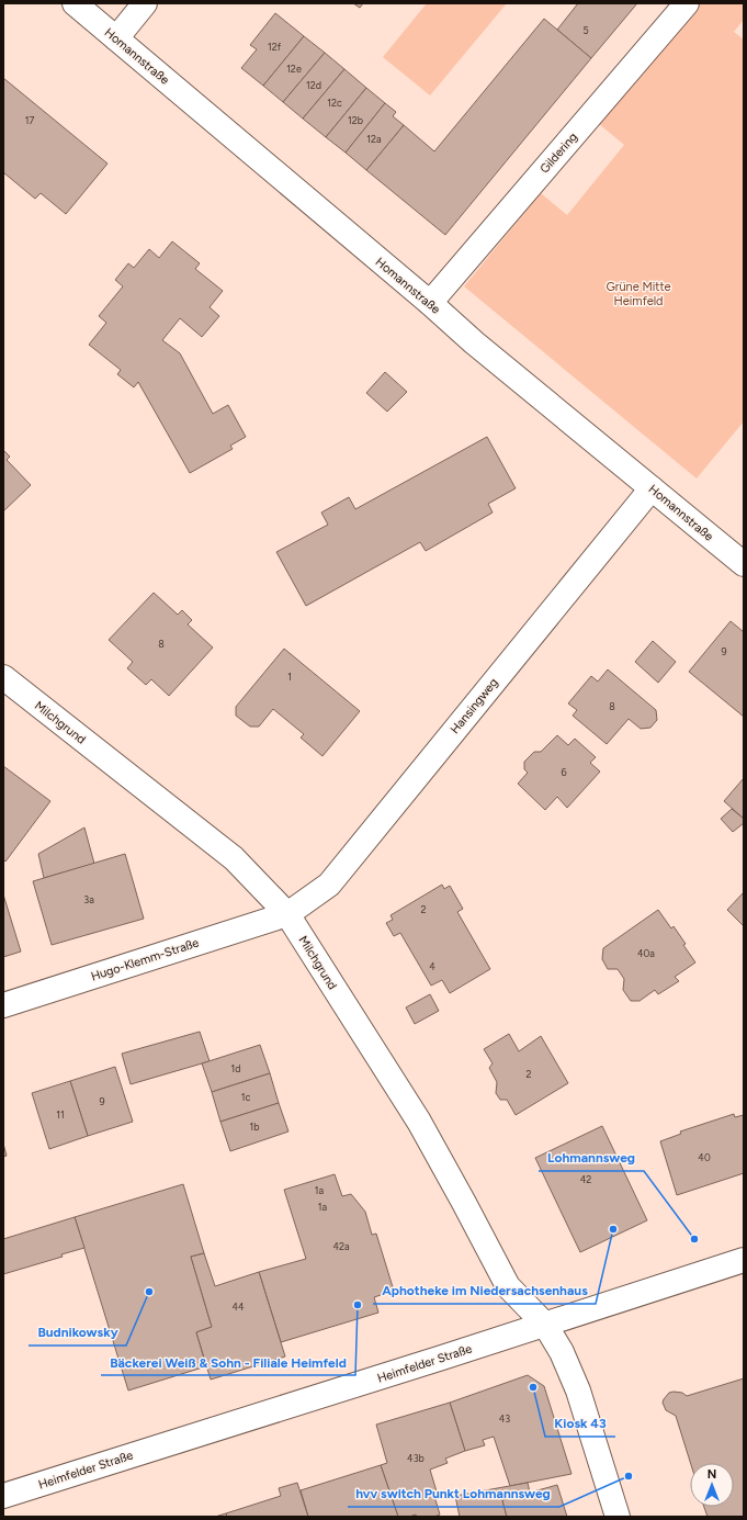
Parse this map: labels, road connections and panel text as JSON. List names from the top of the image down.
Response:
{
  "streets": {
    "street": [
      "Homannstraße",
      "Gildering",
      "Hansingweg",
      "Milchgrund",
      "Hugo-Klemm-Straße",
      "Heimfelder Straße"
    ]
  },
  "crossings": [
    ["Homannstraße", "Gildering"],
    ["Homannstraße", "Hansingweg"],
    ["Hansingweg", "Milchgrund"],
    ["Hansingweg", "Hugo-Klemm-Straße"],
    ["Milchgrund", "Hugo-Klemm-Straße"],
    ["Milchgrund", "Heimfelder Straße"]
  ],
  "parks": ["Grüne Mitte Heimfeld"],
  "places": [
    "Aphotheke im Niedersachsenhaus",
    "Lohmannsweg",
    "Budnikowsky",
    "Bäckerei Weiß & Sohn - Filiale Heimfeld",
    "Kiosk 43",
    "hvv switch Punkt Lohmannsweg"
  ],
  "house_numbers": [
    "5",
    "12f",
    "12e",
    "12d",
    "12c",
    "17",
    "12b",
    "12a",
    "8",
    "9",
    "1",
    "8",
    "6",
    "3a",
    "2",
    "40a",
    "4",
    "1d",
    "2",
    "1c",
    "9",
    "11",
    "1b",
    "40",
    "42",
    "1a",
    "1a",
    "42a",
    "44",
    "43",
    "43b"
  ],
  "north": "top"
}
